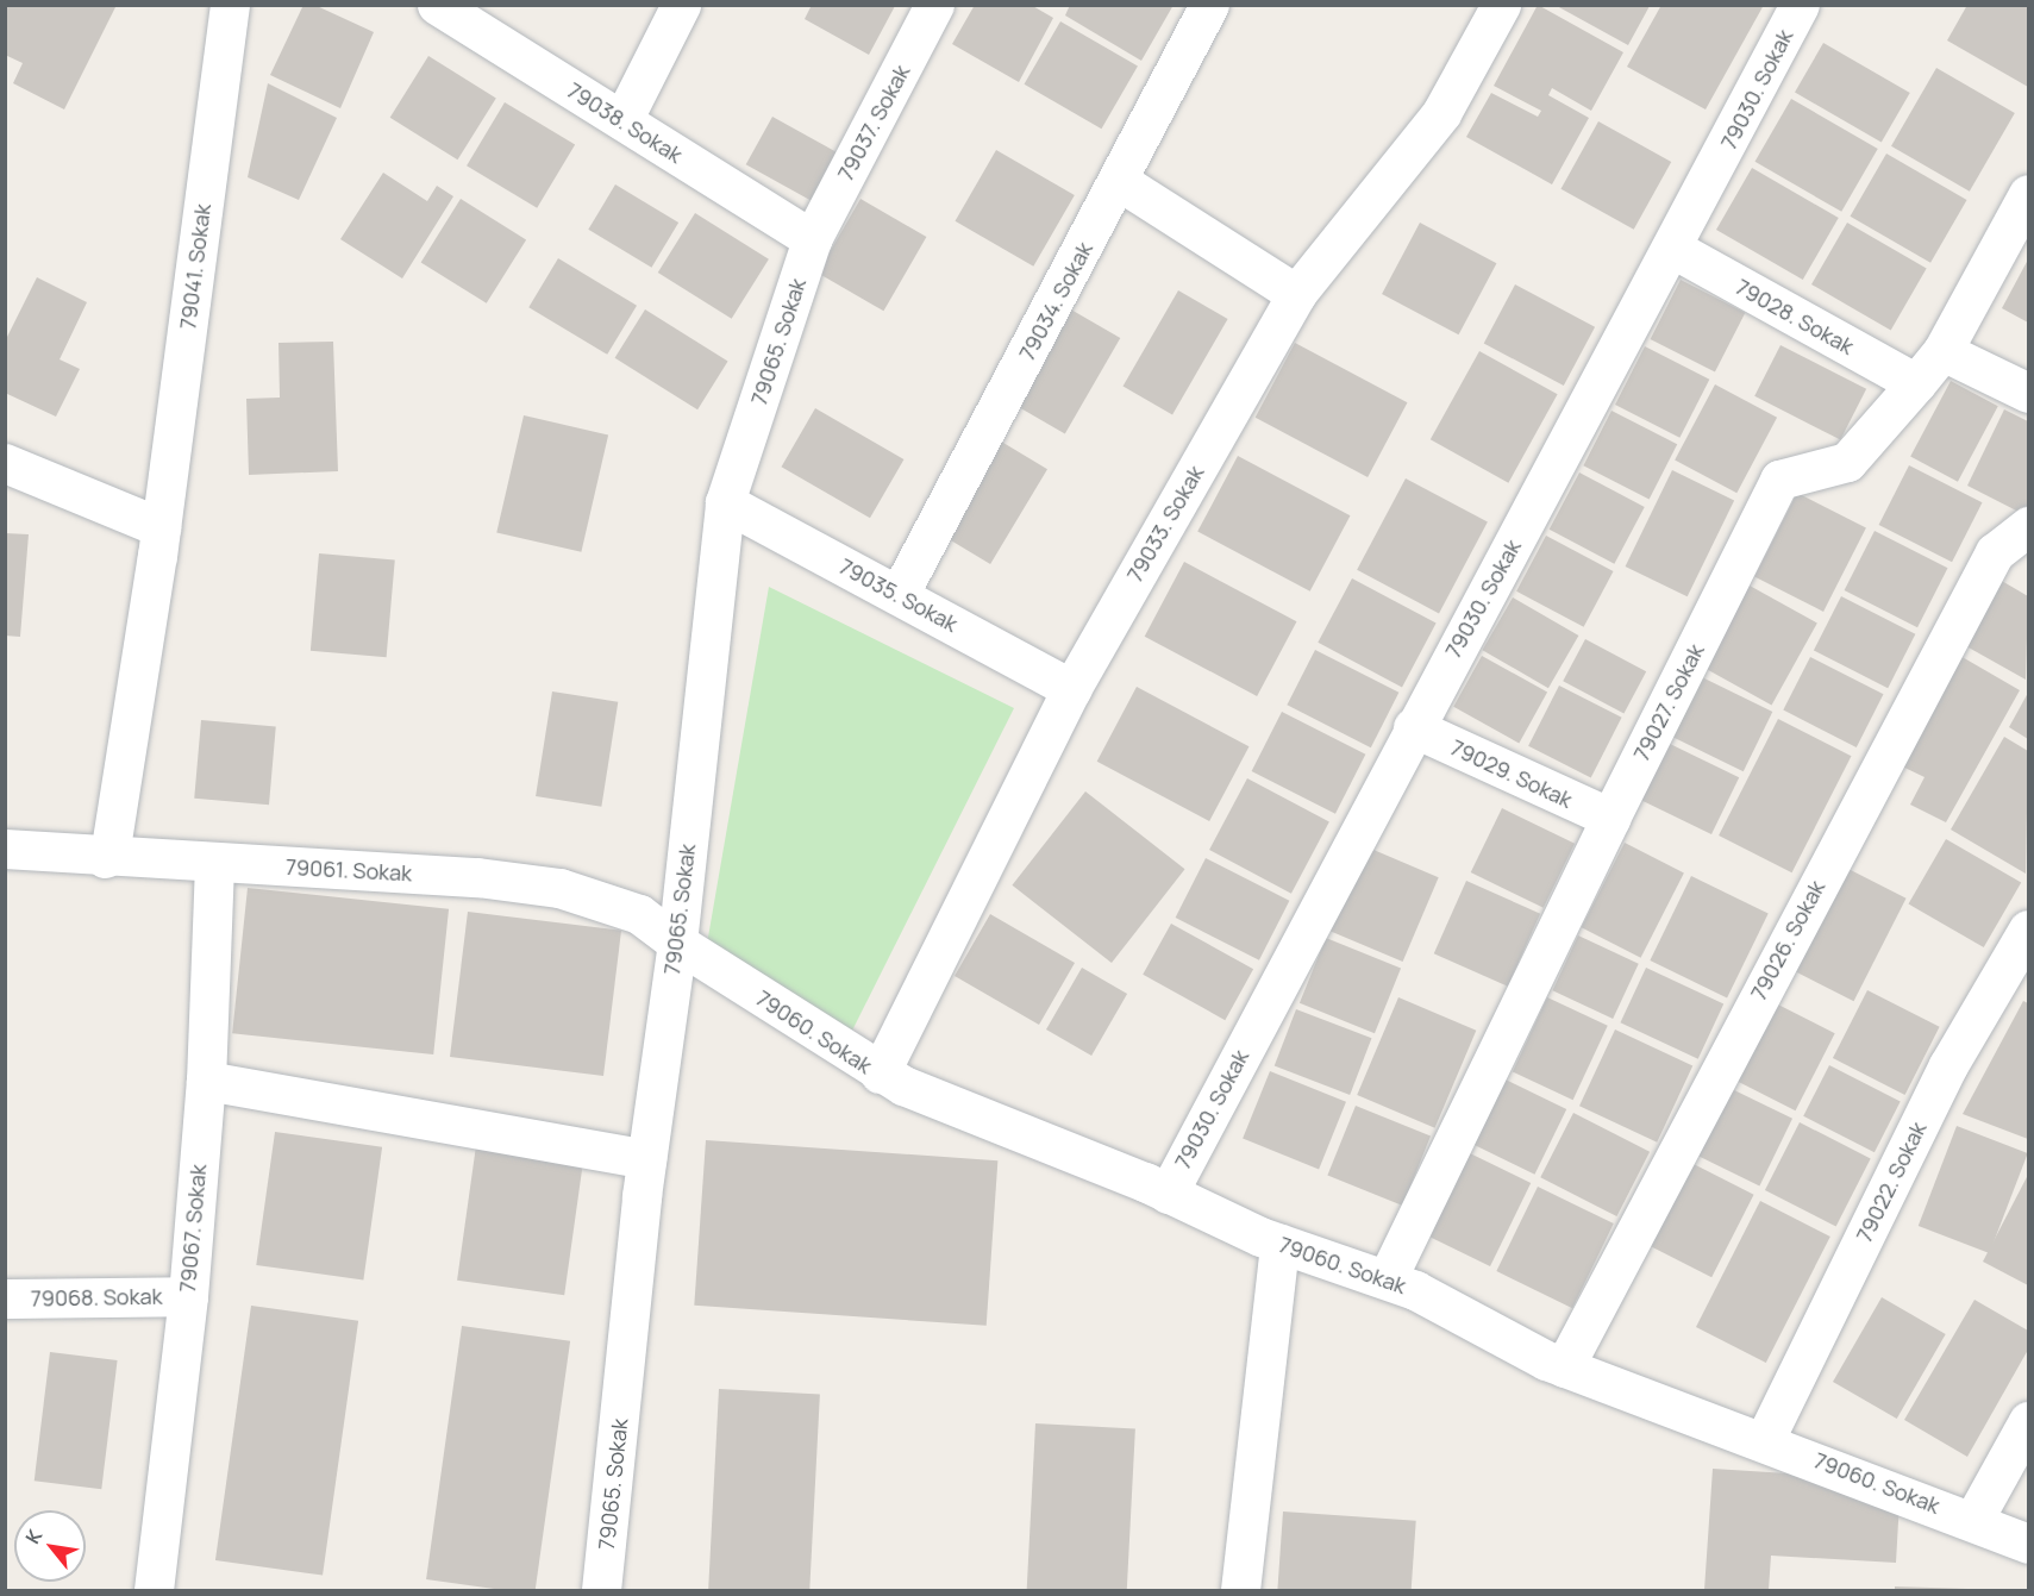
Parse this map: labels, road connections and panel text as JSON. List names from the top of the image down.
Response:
{
  "streets": {
    "street": [
      "79030. Sokak",
      "79038. Sokak",
      "79037. Sokak",
      "79041. Sokak",
      "79034. Sokak",
      "79028. Sokak",
      "79065. Sokak",
      "79033. Sokak",
      "79035. Sokak",
      "79027. Sokak",
      "79029. Sokak",
      "79061. Sokak",
      "79026. Sokak",
      "79060. Sokak",
      "79022. Sokak",
      "79067. Sokak",
      "79068. Sokak"
    ]
  },
  "crossings": [
    ["79030. Sokak", "79028. Sokak"],
    ["79030. Sokak", "79029. Sokak"],
    ["79030. Sokak", "79060. Sokak"],
    ["79038. Sokak", "79037. Sokak"],
    ["79038. Sokak", "79065. Sokak"],
    ["79037. Sokak", "79065. Sokak"],
    ["79041. Sokak", "79061. Sokak"],
    ["79034. Sokak", "79035. Sokak"],
    ["79028. Sokak", "79027. Sokak"],
    ["79065. Sokak", "79035. Sokak"],
    ["79065. Sokak", "79061. Sokak"],
    ["79065. Sokak", "79060. Sokak"],
    ["79033. Sokak", "79035. Sokak"],
    ["79033. Sokak", "79060. Sokak"],
    ["79027. Sokak", "79029. Sokak"],
    ["79027. Sokak", "79060. Sokak"],
    ["79061. Sokak", "79060. Sokak"],
    ["79061. Sokak", "79067. Sokak"],
    ["79026. Sokak", "79060. Sokak"],
    ["79060. Sokak", "79022. Sokak"],
    ["79067. Sokak", "79068. Sokak"]
  ],
  "north": "top left"
}
